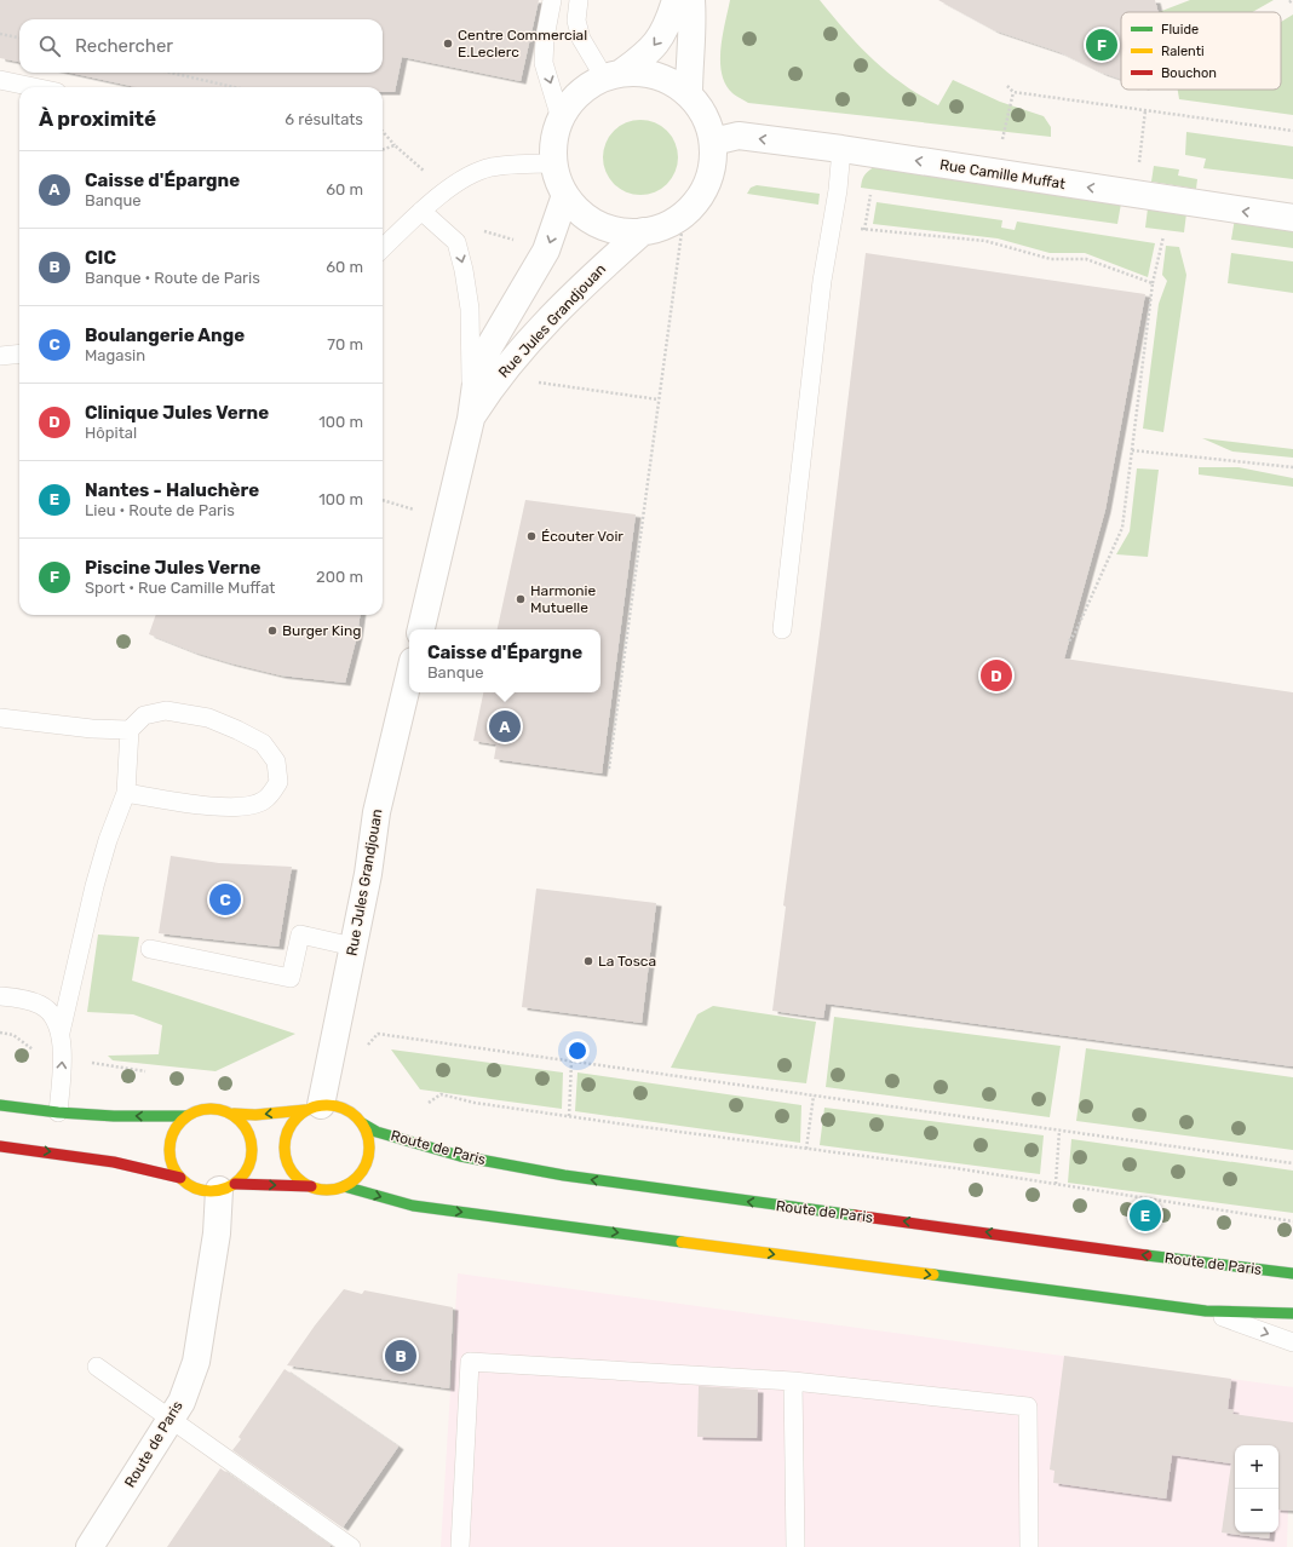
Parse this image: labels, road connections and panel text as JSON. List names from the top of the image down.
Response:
{
  "streets": {
    "main road": ["Route de Paris"],
    "street": ["Rue Camille Muffat", "Rue Jules Grandjouan"]
  },
  "crossings": [
    ["Rue Camille Muffat", "Rue Jules Grandjouan"],
    ["Rue Jules Grandjouan", "Route de Paris"]
  ],
  "one_way": ["Rue Camille Muffat"],
  "places": [
    "Centre Commercial E.Leclerc",
    "Écouter Voir",
    "Harmonie Mutuelle",
    "Burger King",
    "La Tosca"
  ],
  "legend": ["Fluide", "Ralenti", "Bouchon"],
  "page": {
    "search": "Rechercher",
    "pins": [
      "F",
      "D",
      "A",
      "C",
      "E",
      "B"
    ],
    "heading": ["À proximité", "6 résultats"],
    "list": [
      {
        "mark": "A",
        "name": "Caisse d'Épargne",
        "note": "Banque",
        "value": "60 m"
      },
      {
        "mark": "B",
        "name": "CIC",
        "note": "Banque · Route de Paris",
        "value": "60 m"
      },
      {
        "mark": "C",
        "name": "Boulangerie Ange",
        "note": "Magasin",
        "value": "70 m"
      },
      {
        "mark": "D",
        "name": "Clinique Jules Verne",
        "note": "Hôpital",
        "value": "100 m"
      },
      {
        "mark": "E",
        "name": "Nantes - Haluchère",
        "note": "Lieu · Route de Paris",
        "value": "100 m"
      },
      {
        "mark": "F",
        "name": "Piscine Jules Verne",
        "note": "Sport · Rue Camille Muffat",
        "value": "200 m"
      }
    ],
    "popup": ["Caisse d'Épargne", "Banque"],
    "map_buttons": ["+", "−"]
  }
}
